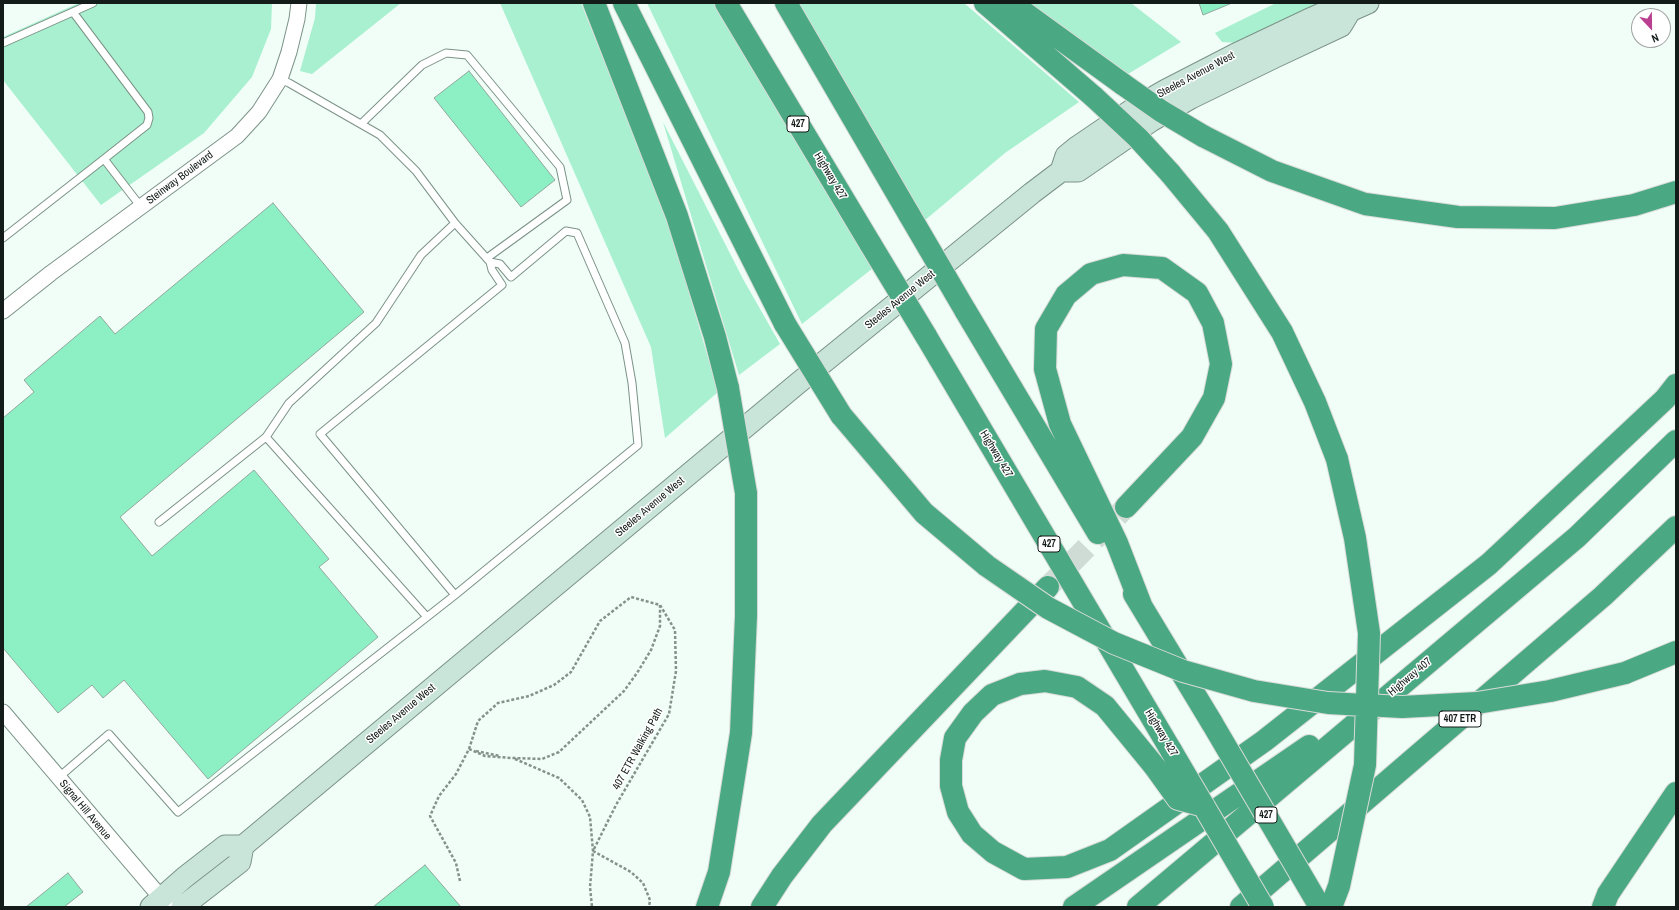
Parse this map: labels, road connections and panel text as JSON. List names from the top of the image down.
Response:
{
  "streets": {
    "highway": [
      "427",
      "Highway 427",
      "Highway 407",
      "407 ETR"
    ],
    "main road": ["Steeles Avenue West"],
    "street": ["Steinway Boulevard", "Signal Hill Avenue"],
    "path": ["407 ETR Walking Path"]
  },
  "north": "bottom"
}
